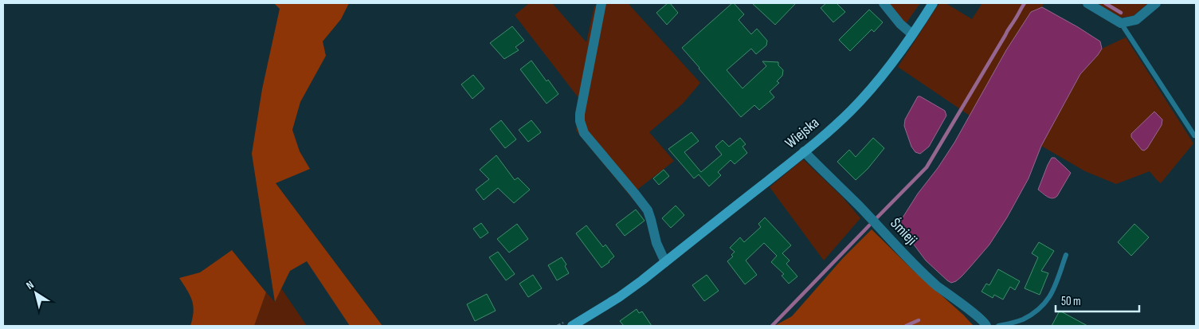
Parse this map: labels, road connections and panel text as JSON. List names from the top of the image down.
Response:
{
  "streets": {
    "street": ["Wiejska", "Śmieji"]
  },
  "crossings": [
    ["Wiejska", "Śmieji"]
  ],
  "scale_bar": "50 m",
  "north": "top left"
}
